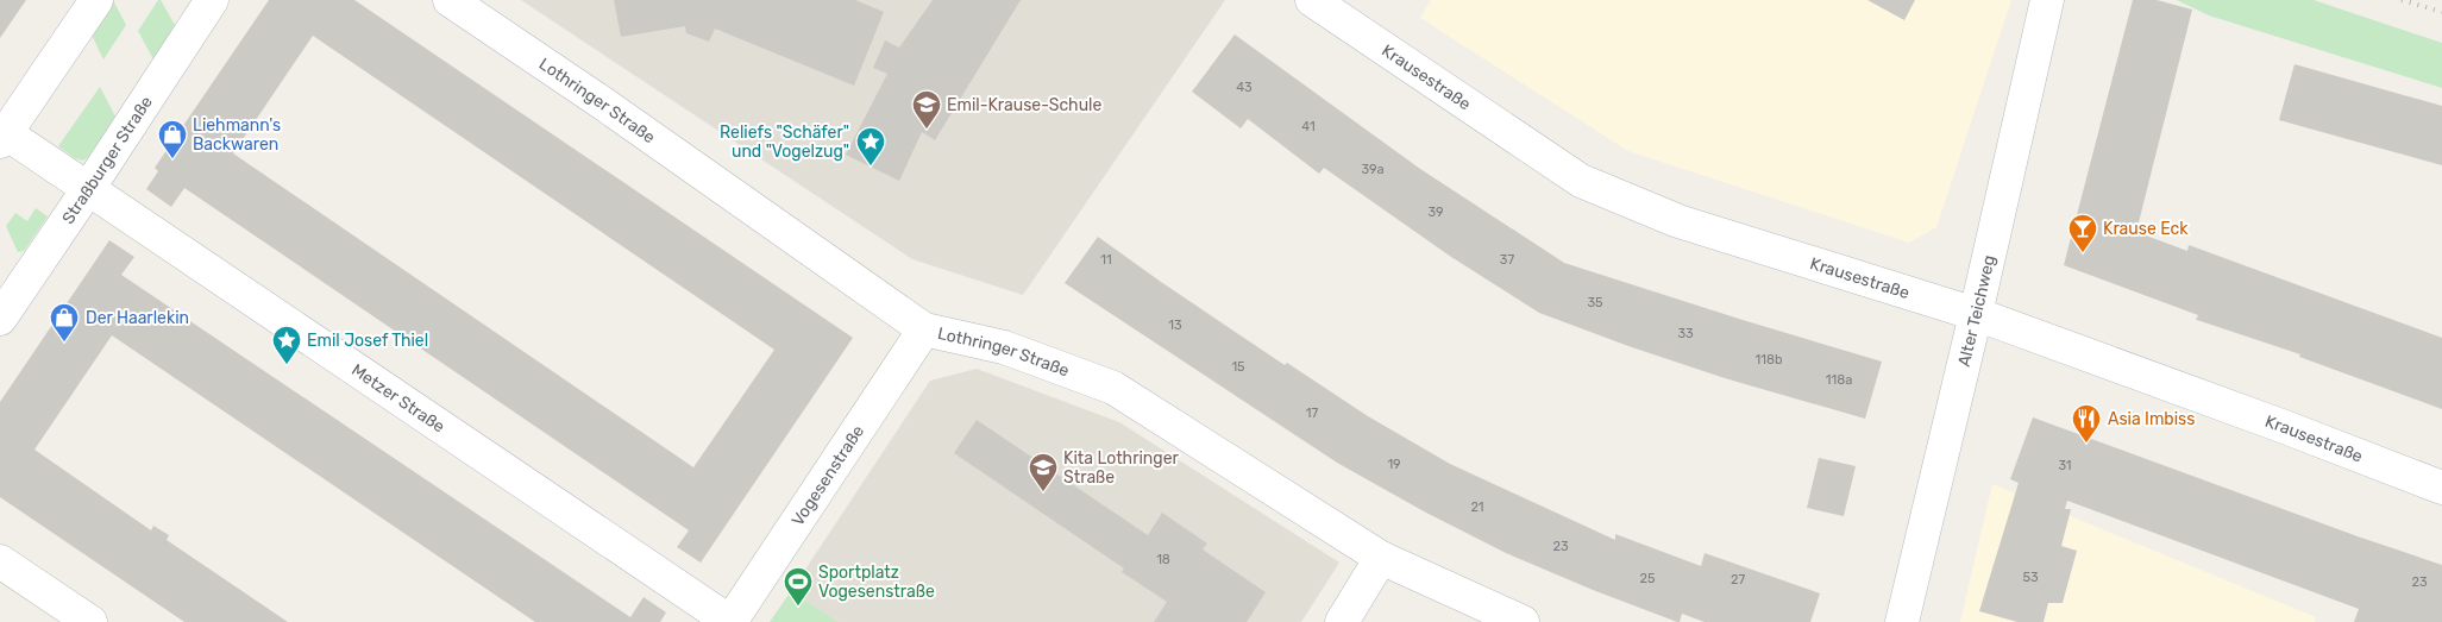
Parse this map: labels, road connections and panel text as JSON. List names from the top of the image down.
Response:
{
  "streets": {
    "street": [
      "Krausestraße",
      "Lothringer Straße",
      "Straßburger Straße",
      "Alter Teichweg",
      "Metzer Straße",
      "Vogesenstraße"
    ]
  },
  "crossings": [
    ["Krausestraße", "Alter Teichweg"],
    ["Lothringer Straße", "Vogesenstraße"],
    ["Straßburger Straße", "Metzer Straße"],
    ["Metzer Straße", "Vogesenstraße"]
  ],
  "places": {
    "school or university": ["Emil-Krause-Schule", "Kita Lothringer Straße"],
    "shop": ["Liehmann's Backwaren", "Der Haarlekin"],
    "place": ["Reliefs \"Schäfer\" und \"Vogelzug\"", "Emil Josef Thiel"],
    "bar": ["Krause Eck"],
    "restaurant": ["Asia Imbiss"],
    "sports": ["Sportplatz Vogesenstraße"]
  },
  "house_numbers": [
    "43",
    "41",
    "39a",
    "39",
    "11",
    "37",
    "35",
    "13",
    "33",
    "118b",
    "15",
    "118a",
    "17",
    "19",
    "31",
    "21",
    "23",
    "18",
    "53",
    "25",
    "27",
    "23"
  ]
}
